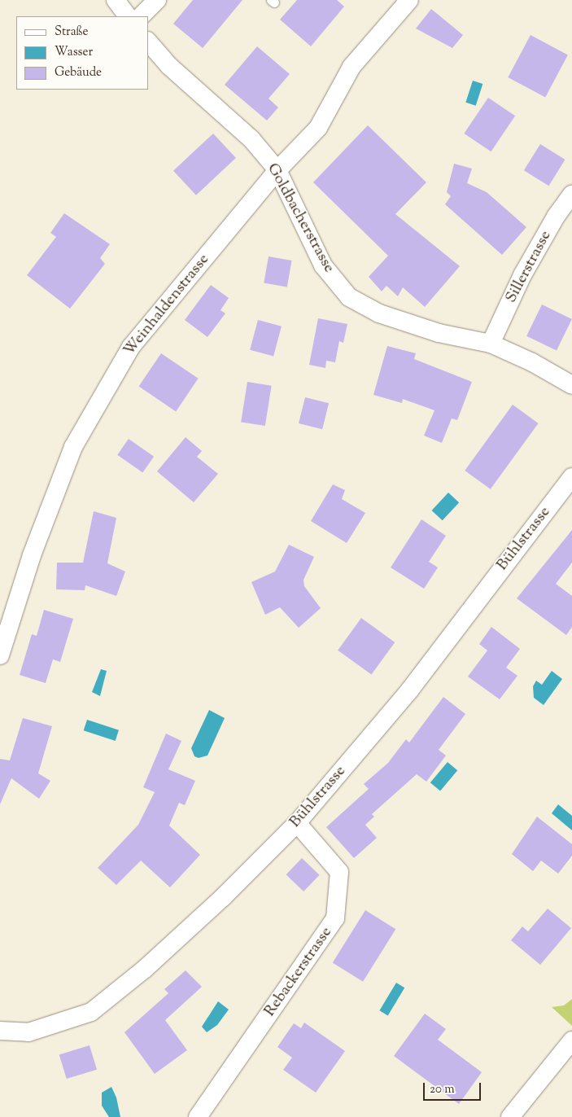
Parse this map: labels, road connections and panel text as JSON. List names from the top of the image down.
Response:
{
  "streets": {
    "street": [
      "Goldbacherstrasse",
      "Sillerstrasse",
      "Weinhaldenstrasse",
      "Bühlstrasse",
      "Rebackerstrasse"
    ]
  },
  "crossings": [
    ["Goldbacherstrasse", "Sillerstrasse"],
    ["Goldbacherstrasse", "Weinhaldenstrasse"],
    ["Bühlstrasse", "Rebackerstrasse"]
  ],
  "legend": ["Straße", "Wasser", "Gebäude"],
  "scale_bar": "20 m"
}
